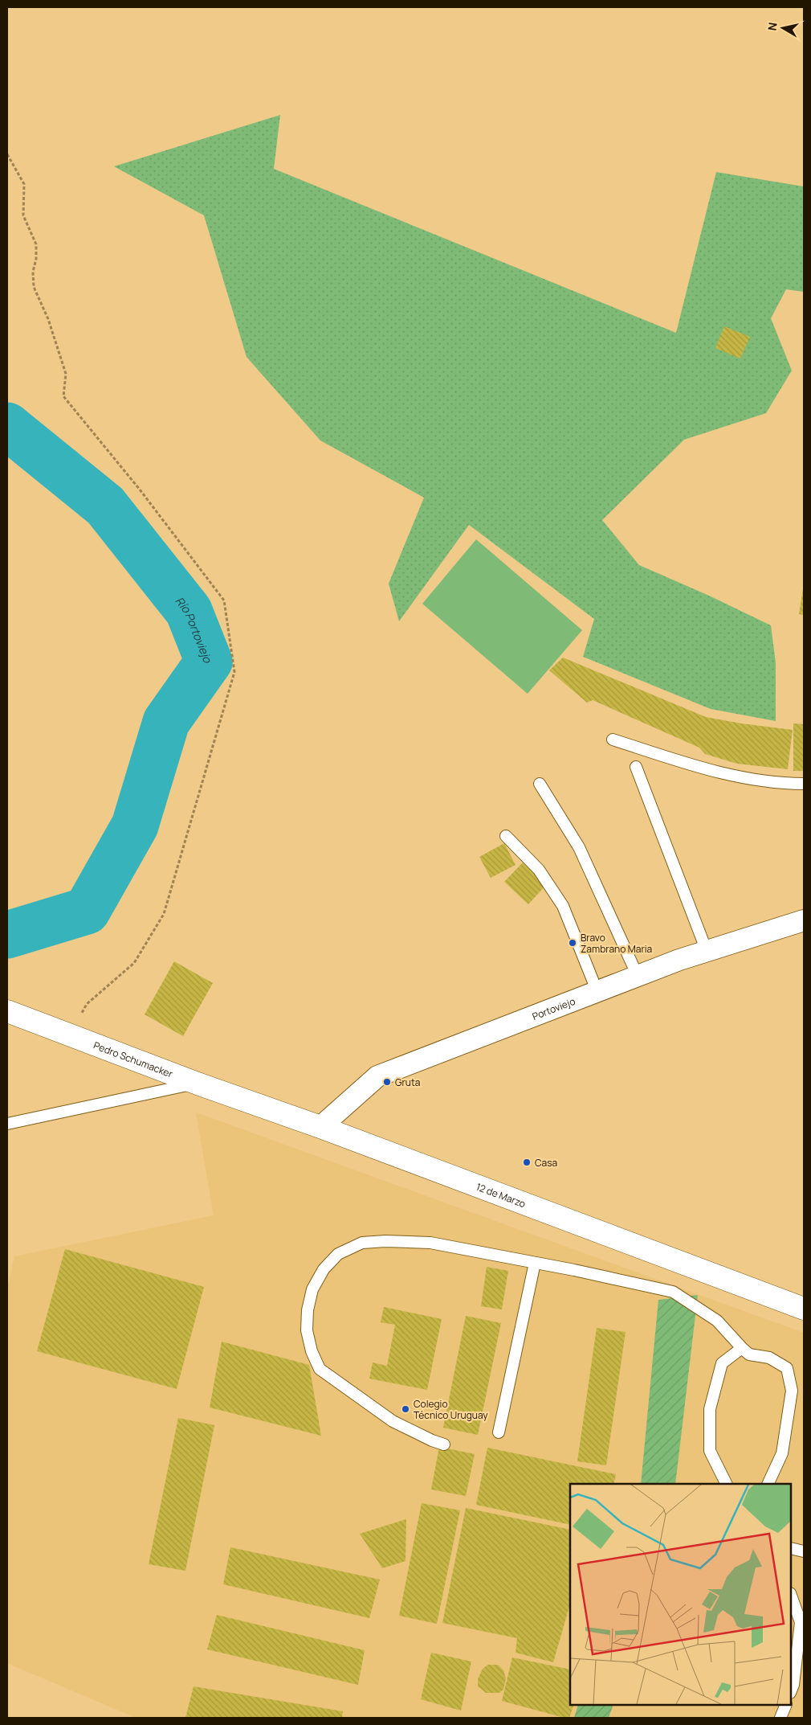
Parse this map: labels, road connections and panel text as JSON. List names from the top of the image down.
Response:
{
  "streets": {
    "street": ["Portoviejo", "Pedro Schumacker", "12 de Marzo"]
  },
  "crossings": [
    ["Portoviejo", "12 de Marzo"],
    ["Pedro Schumacker", "12 de Marzo"]
  ],
  "water": ["Río Portoviejo"],
  "places": [
    "Bravo Zambrano Maria",
    "Gruta",
    "Casa",
    "Colegio Técnico Uruguay"
  ],
  "north": "left"
}
